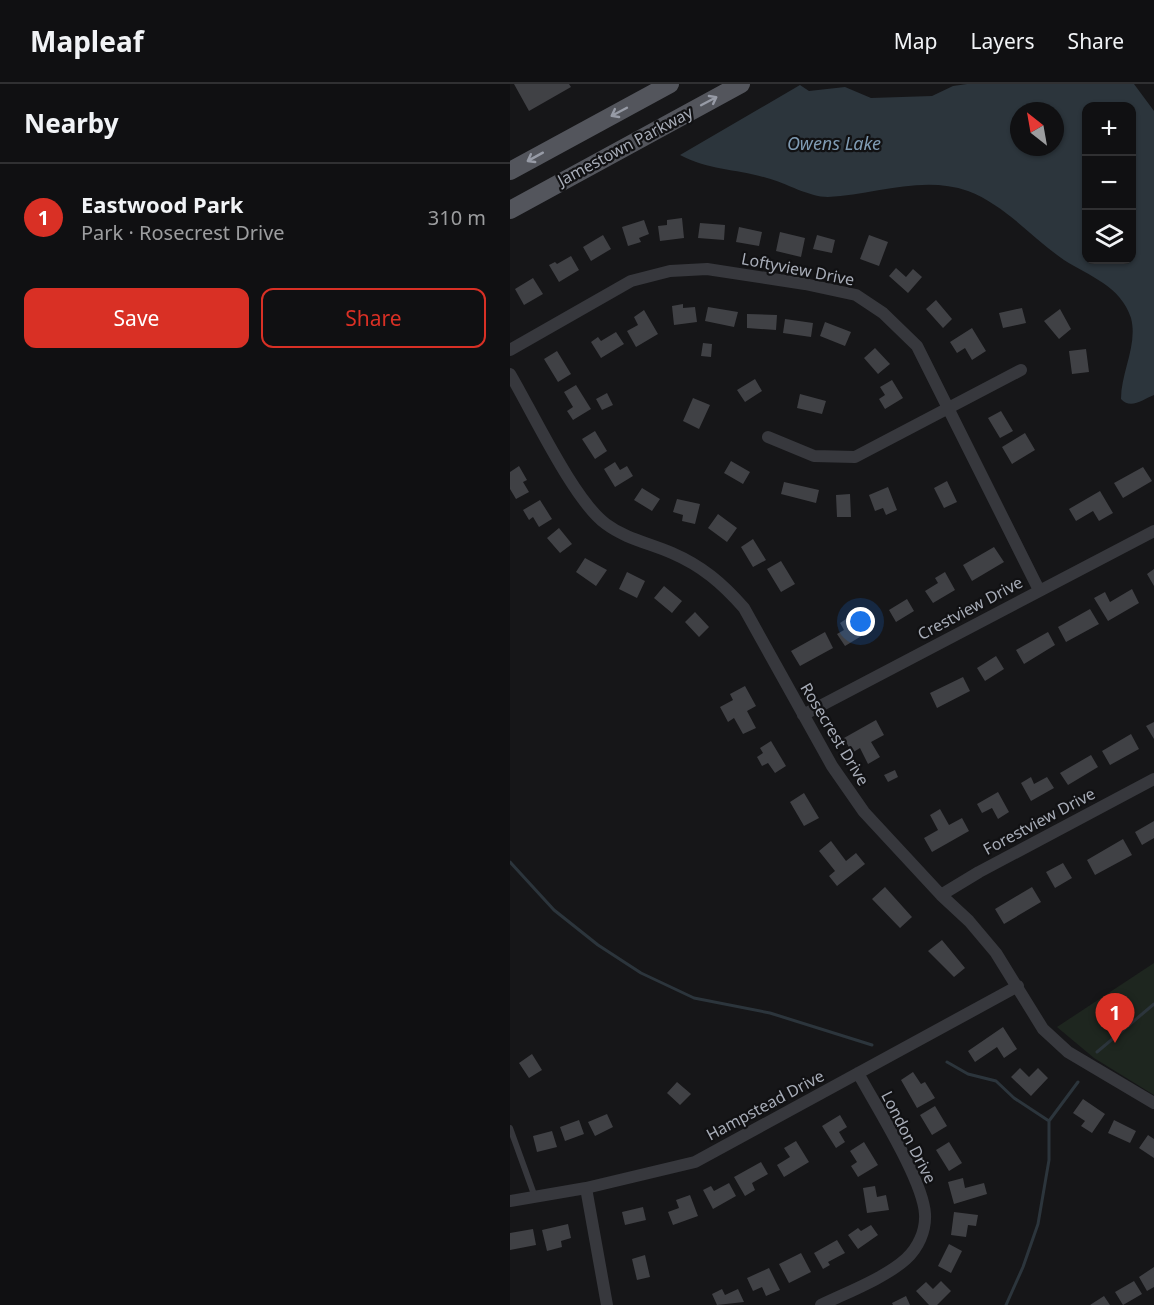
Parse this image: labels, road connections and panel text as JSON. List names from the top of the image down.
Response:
{
  "streets": {
    "main road": ["Jamestown Parkway"],
    "street": [
      "Loftyview Drive",
      "Crestview Drive",
      "Rosecrest Drive",
      "Forestview Drive",
      "Hampstead Drive",
      "London Drive"
    ]
  },
  "crossings": [
    ["Loftyview Drive", "Crestview Drive"],
    ["Crestview Drive", "Rosecrest Drive"],
    ["Rosecrest Drive", "Forestview Drive"],
    ["Rosecrest Drive", "Hampstead Drive"],
    ["Hampstead Drive", "London Drive"]
  ],
  "water": ["Owens Lake"],
  "north": "top left",
  "page": {
    "header": "Mapleaf",
    "nav": ["Map", "Layers", "Share"],
    "heading": "Nearby",
    "map_buttons": ["+", "−"],
    "list": [
      {
        "mark": "1",
        "name": "Eastwood Park",
        "note": "Park · Rosecrest Drive",
        "value": "310 m"
      }
    ],
    "buttons": ["Save", "Share"],
    "pins": "1"
  }
}
